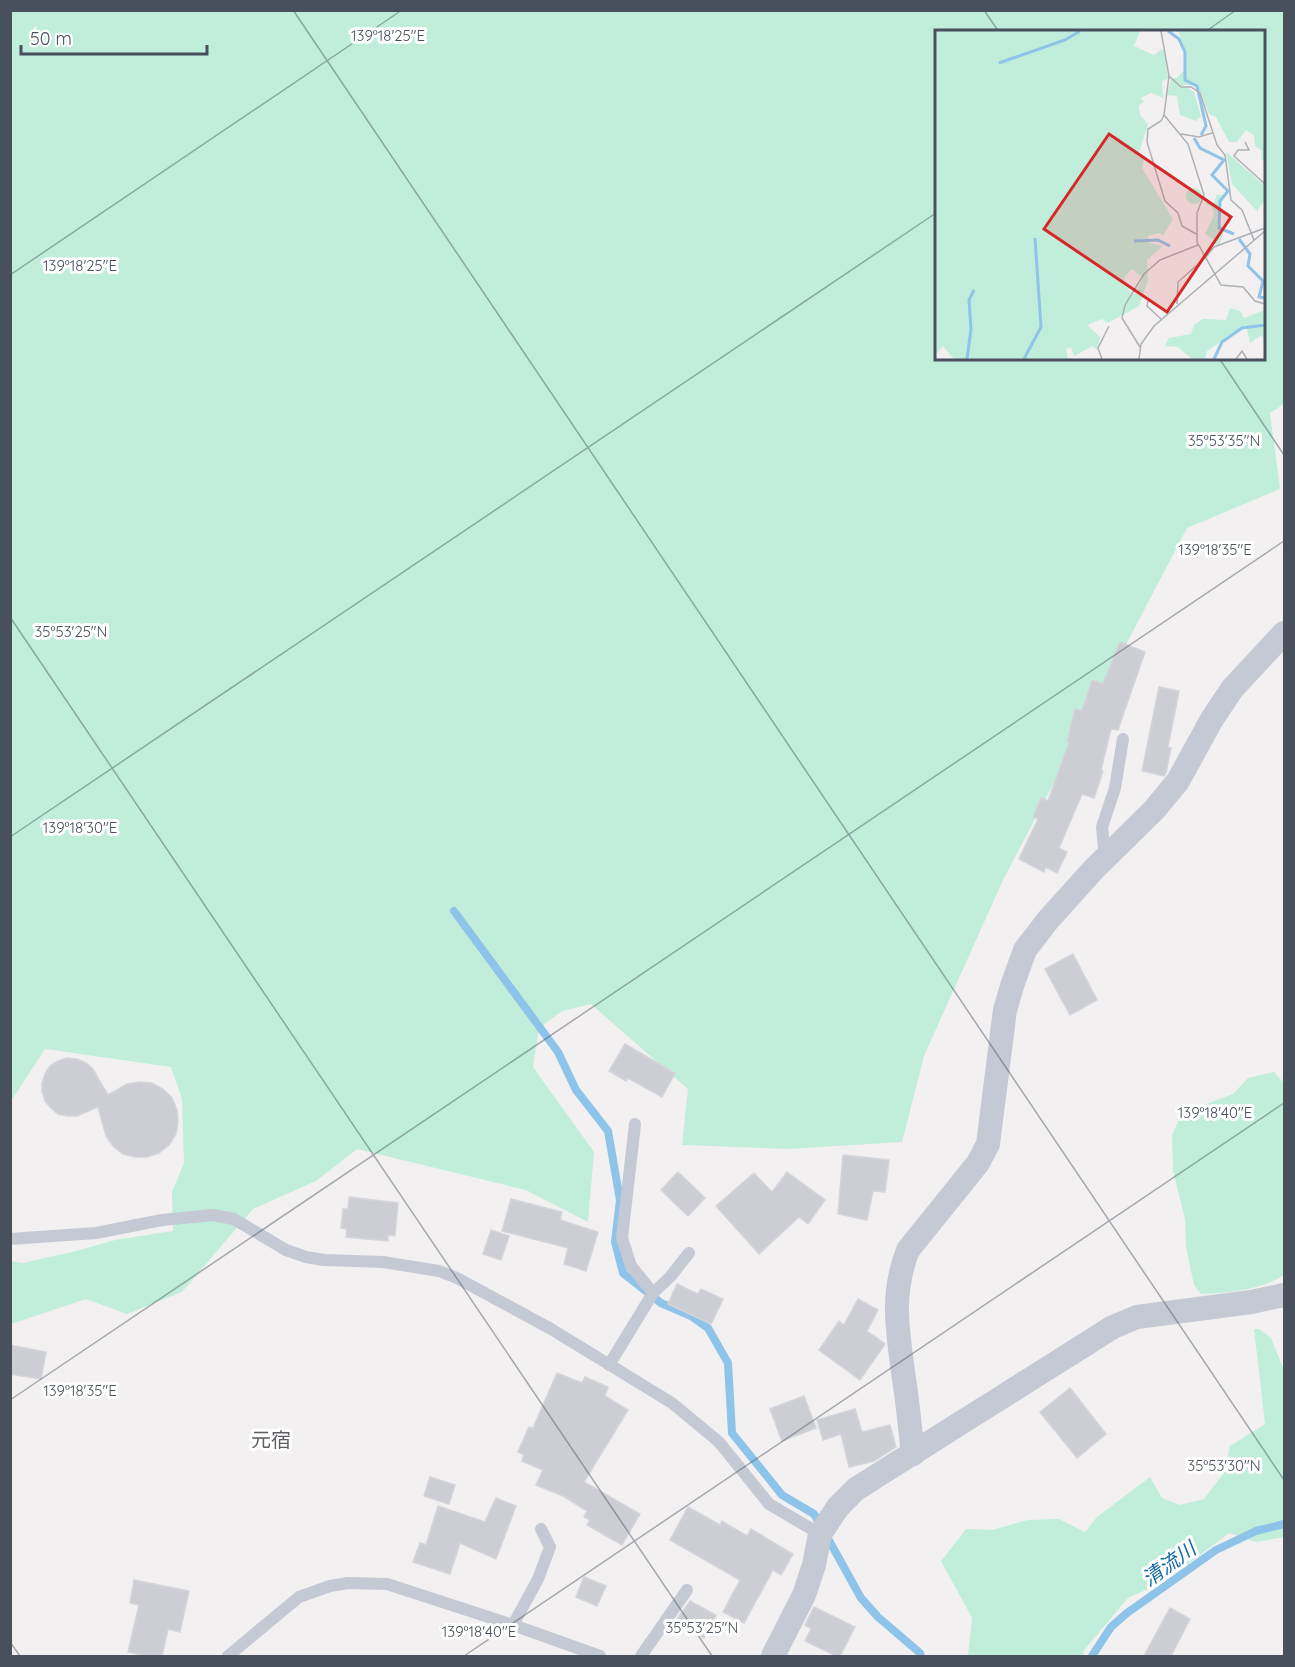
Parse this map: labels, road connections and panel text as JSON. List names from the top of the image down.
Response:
{
  "districts": ["元宿"],
  "water": ["清流川"],
  "scale_bar": "50 m",
  "coordinates": [
    "139°18'25\"E",
    "35°53'35\"N",
    "139°18'35\"E",
    "35°53'25\"N",
    "139°18'30\"E",
    "139°18'40\"E",
    "35°53'30\"N"
  ]
}
